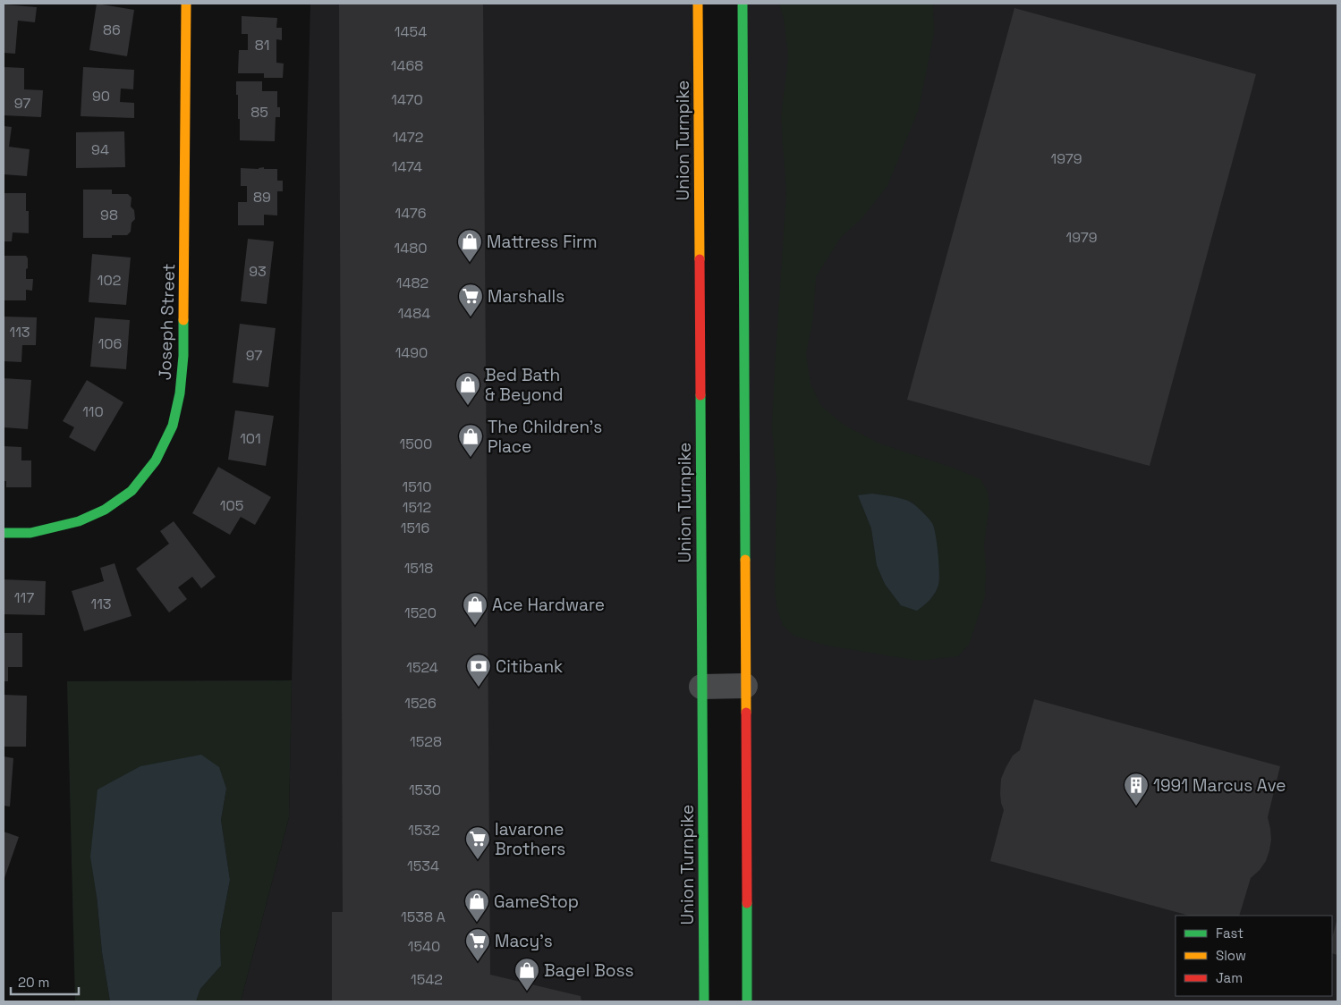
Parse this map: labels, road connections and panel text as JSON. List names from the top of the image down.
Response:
{
  "streets": {
    "main road": ["Union Turnpike", "Joseph Street"]
  },
  "places": {
    "shop": [
      "Mattress Firm",
      "Bed Bath & Beyond",
      "The Children's Place",
      "Ace Hardware",
      "GameStop",
      "Bagel Boss"
    ],
    "supermarket": ["Marshalls", "Iavarone Brothers", "Macy's"],
    "bank": ["Citibank"],
    "building": ["1991 Marcus Ave"]
  },
  "house_numbers": [
    "86",
    "1454",
    "81",
    "1468",
    "90",
    "1470",
    "97",
    "85",
    "1472",
    "94",
    "1979",
    "1474",
    "89",
    "1476",
    "98",
    "1979",
    "1480",
    "93",
    "102",
    "1482",
    "1484",
    "113",
    "106",
    "1490",
    "97",
    "110",
    "101",
    "1500",
    "1510",
    "105",
    "1512",
    "1516",
    "1518",
    "117",
    "113",
    "1520",
    "1524",
    "1526",
    "1528",
    "1530",
    "1532",
    "1534",
    "1538 A",
    "1540",
    "1542"
  ],
  "legend": ["Fast", "Slow", "Jam"],
  "scale_bar": "20 m"
}
